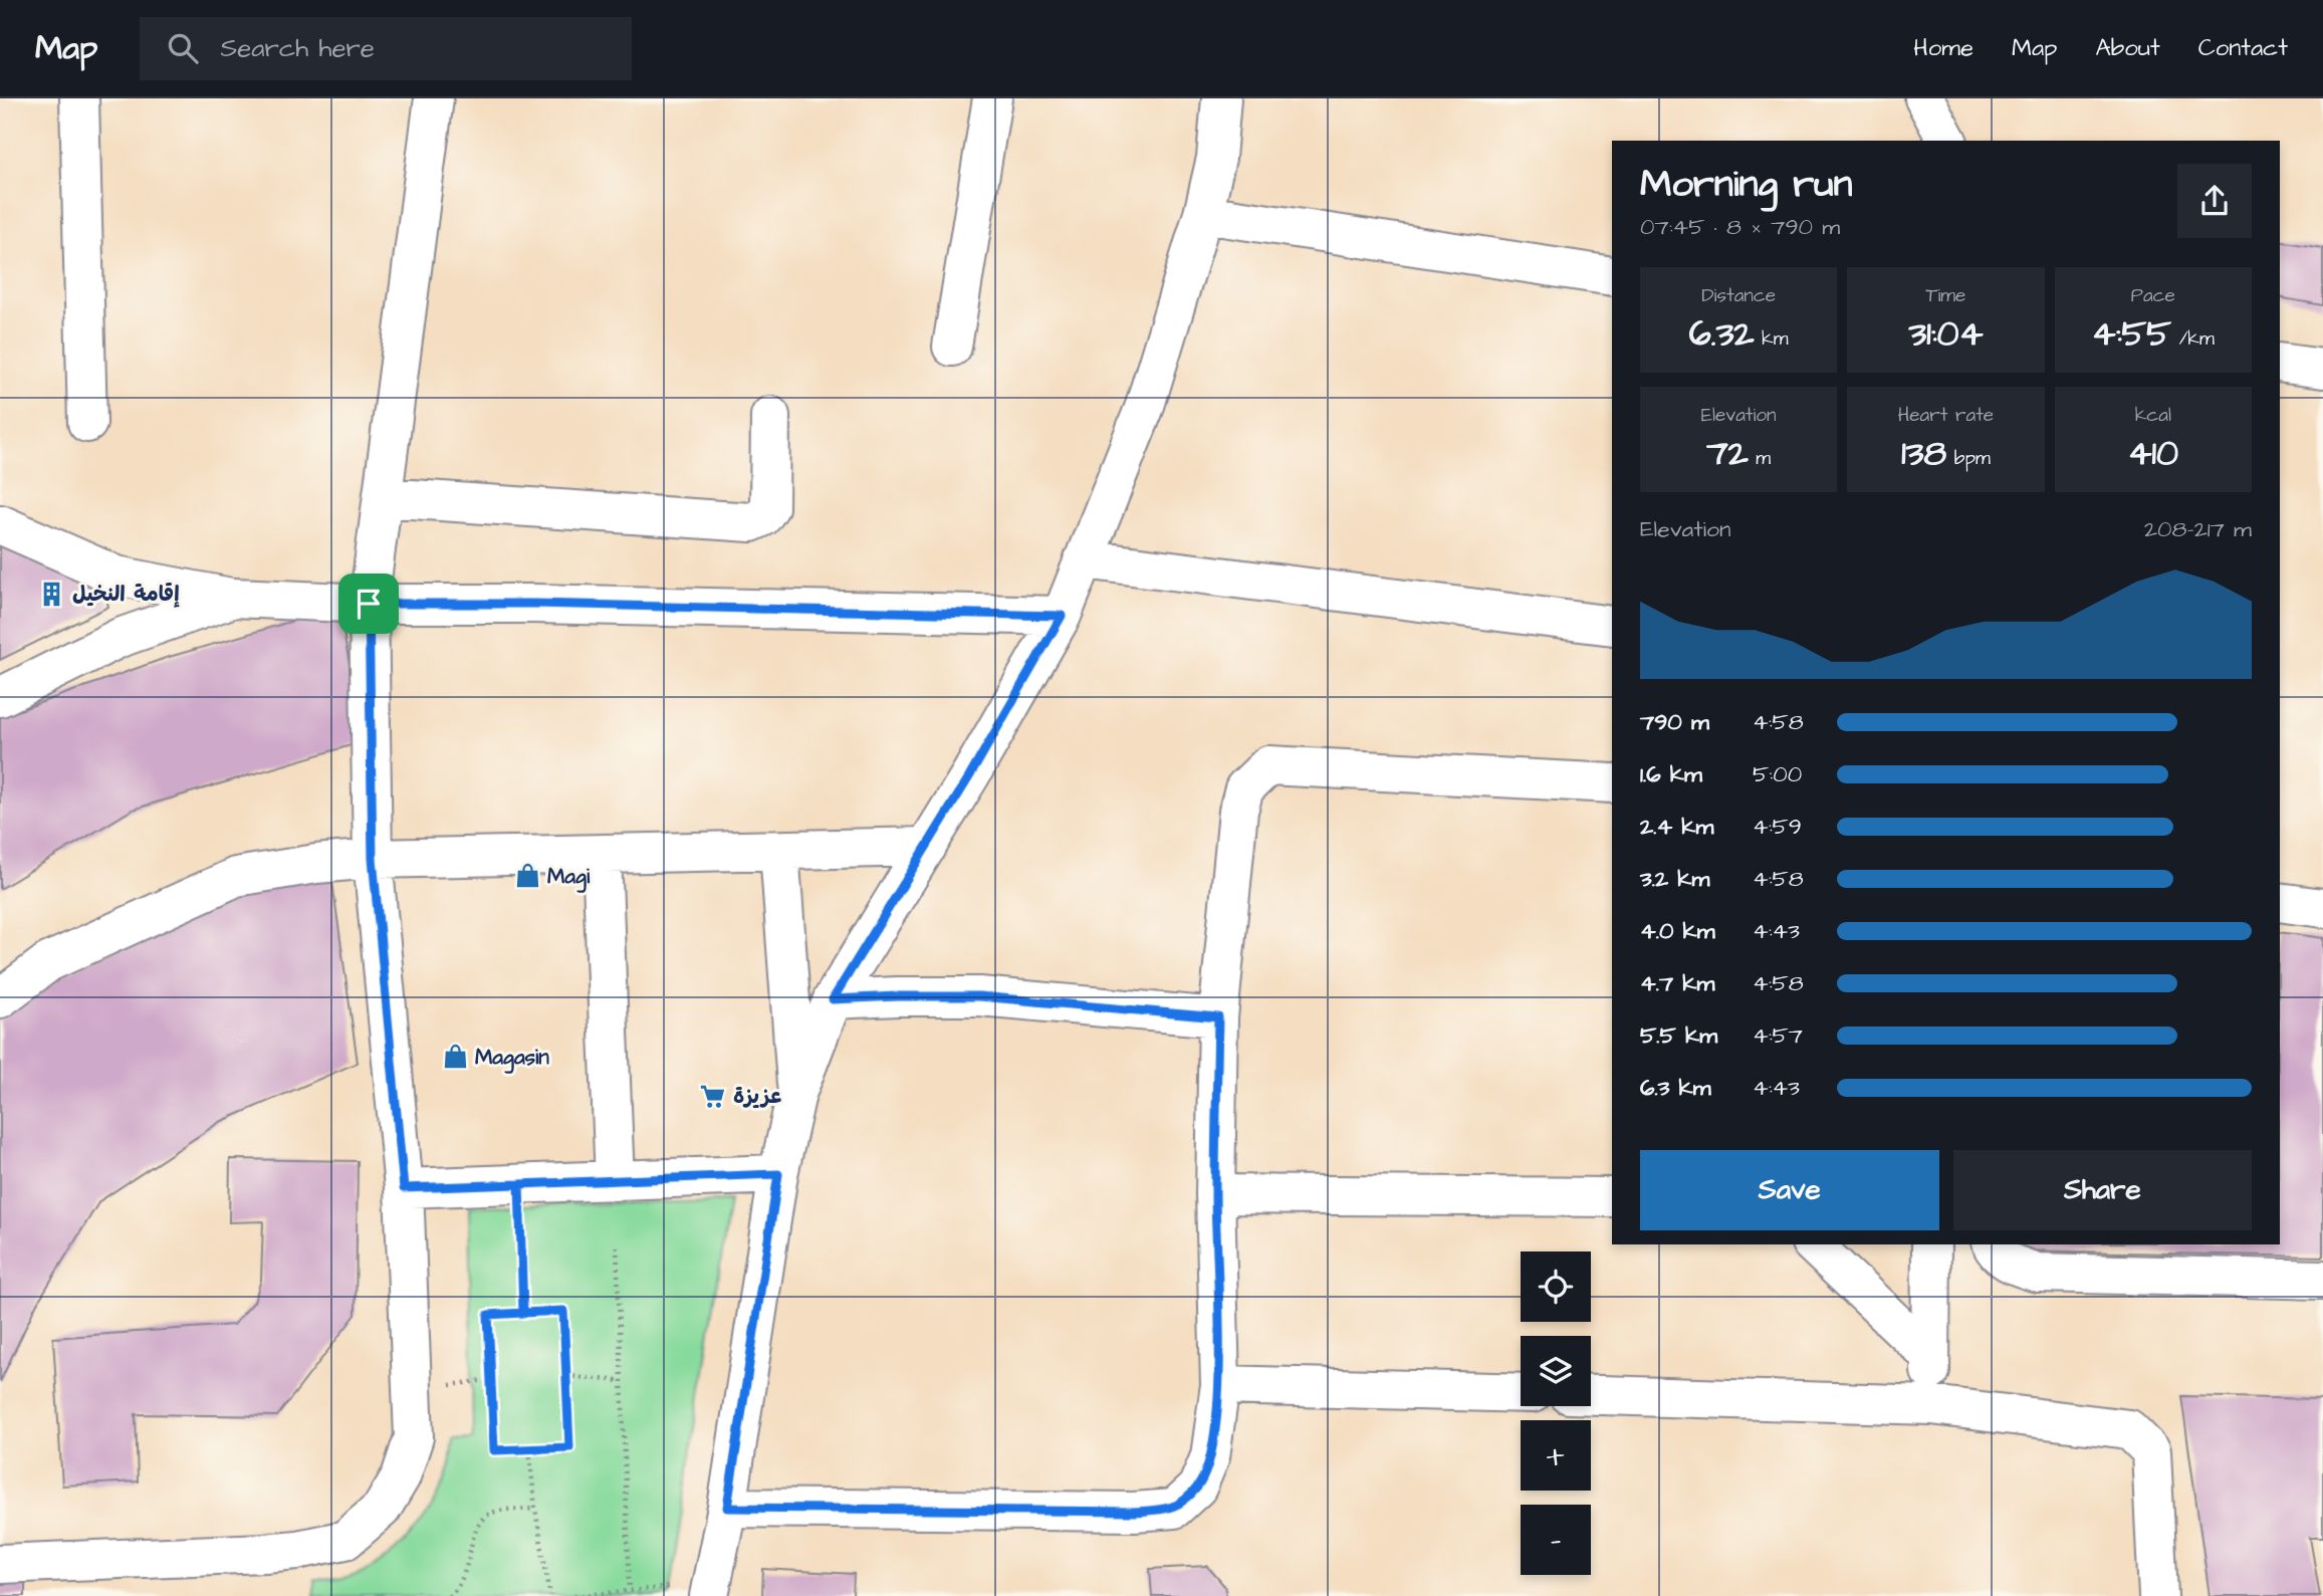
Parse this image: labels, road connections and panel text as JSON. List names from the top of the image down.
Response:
{
  "places": {
    "building": ["إقامة النخيل"],
    "shop": ["Magi", "Magasin"],
    "supermarket": ["عزيزة"]
  },
  "page": {
    "header": "Map",
    "search": "Search here",
    "nav": [
      "Home",
      "Map",
      "About",
      "Contact"
    ],
    "heading": ["Morning run", "07:45 · 8 × 790 m"],
    "stats": [
      ["Distance", "6.32 km"],
      ["Time", "31:04"],
      ["Pace", "4:55 /km"],
      ["Elevation", "72 m"],
      ["Heart rate", "138 bpm"],
      ["kcal", "410"]
    ],
    "chart": ["Elevation", "208–217 m"],
    "list": [
      {
        "name": "790 m",
        "note": "4:58"
      },
      {
        "name": "1.6 km",
        "note": "5:00"
      },
      {
        "name": "2.4 km",
        "note": "4:59"
      },
      {
        "name": "3.2 km",
        "note": "4:58"
      },
      {
        "name": "4.0 km",
        "note": "4:43"
      },
      {
        "name": "4.7 km",
        "note": "4:58"
      },
      {
        "name": "5.5 km",
        "note": "4:57"
      },
      {
        "name": "6.3 km",
        "note": "4:43"
      }
    ],
    "buttons": ["Save", "Share"],
    "map_buttons": ["+", "−"]
  }
}
